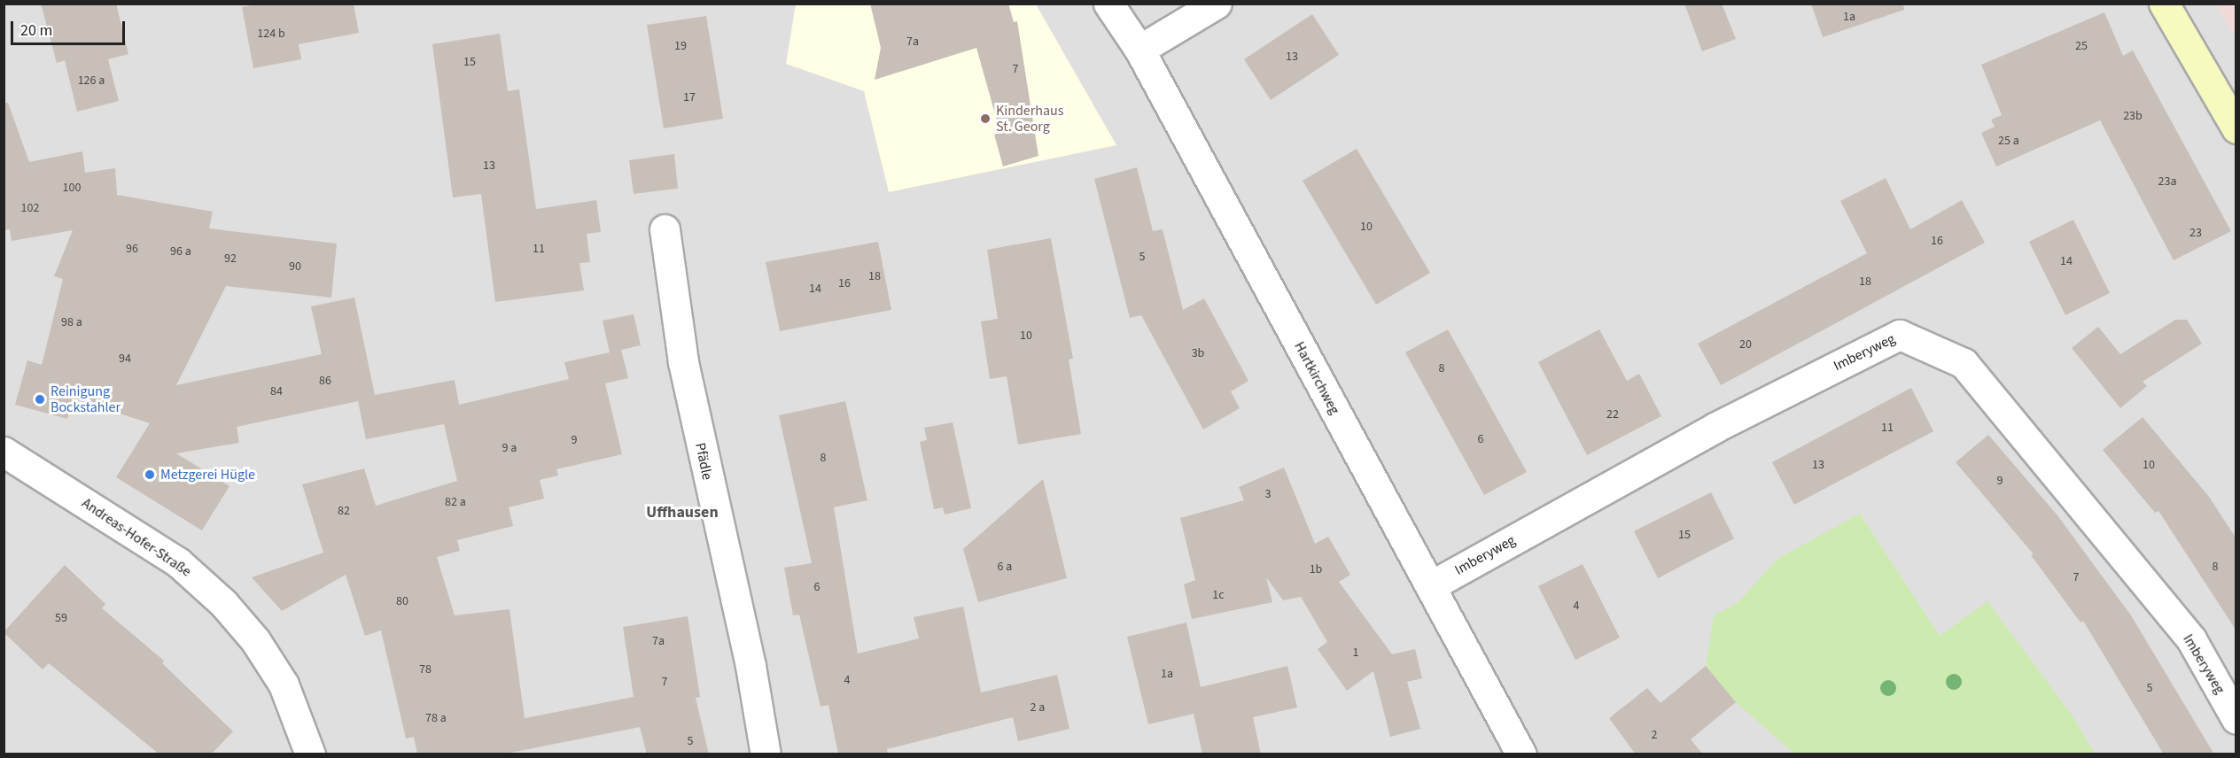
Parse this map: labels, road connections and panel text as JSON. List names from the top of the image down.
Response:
{
  "streets": {
    "street": [
      "Imberyweg",
      "Hartkirchweg",
      "Pfädle",
      "Andreas-Hofer-Straße"
    ]
  },
  "crossings": [
    ["Imberyweg", "Hartkirchweg"]
  ],
  "districts": ["Uffhausen"],
  "places": ["Kinderhaus St. Georg", "Reinigung Bockstahler", "Metzgerei Hügle"],
  "house_numbers": [
    "1a",
    "124 b",
    "7a",
    "19",
    "25",
    "13",
    "15",
    "7",
    "126 a",
    "17",
    "23b",
    "25 a",
    "13",
    "23a",
    "100",
    "102",
    "10",
    "23",
    "16",
    "96",
    "11",
    "96 a",
    "5",
    "92",
    "14",
    "90",
    "18",
    "18",
    "16",
    "14",
    "98 a",
    "10",
    "20",
    "3b",
    "94",
    "8",
    "86",
    "84",
    "22",
    "11",
    "6",
    "9",
    "9 a",
    "8",
    "13",
    "10",
    "9",
    "3",
    "82 a",
    "82",
    "15",
    "6 a",
    "8",
    "1b",
    "7",
    "6",
    "1c",
    "80",
    "4",
    "59",
    "7a",
    "1",
    "78",
    "1a",
    "4",
    "7",
    "5",
    "2 a",
    "78 a",
    "2",
    "5"
  ],
  "scale_bar": "20 m"
}
